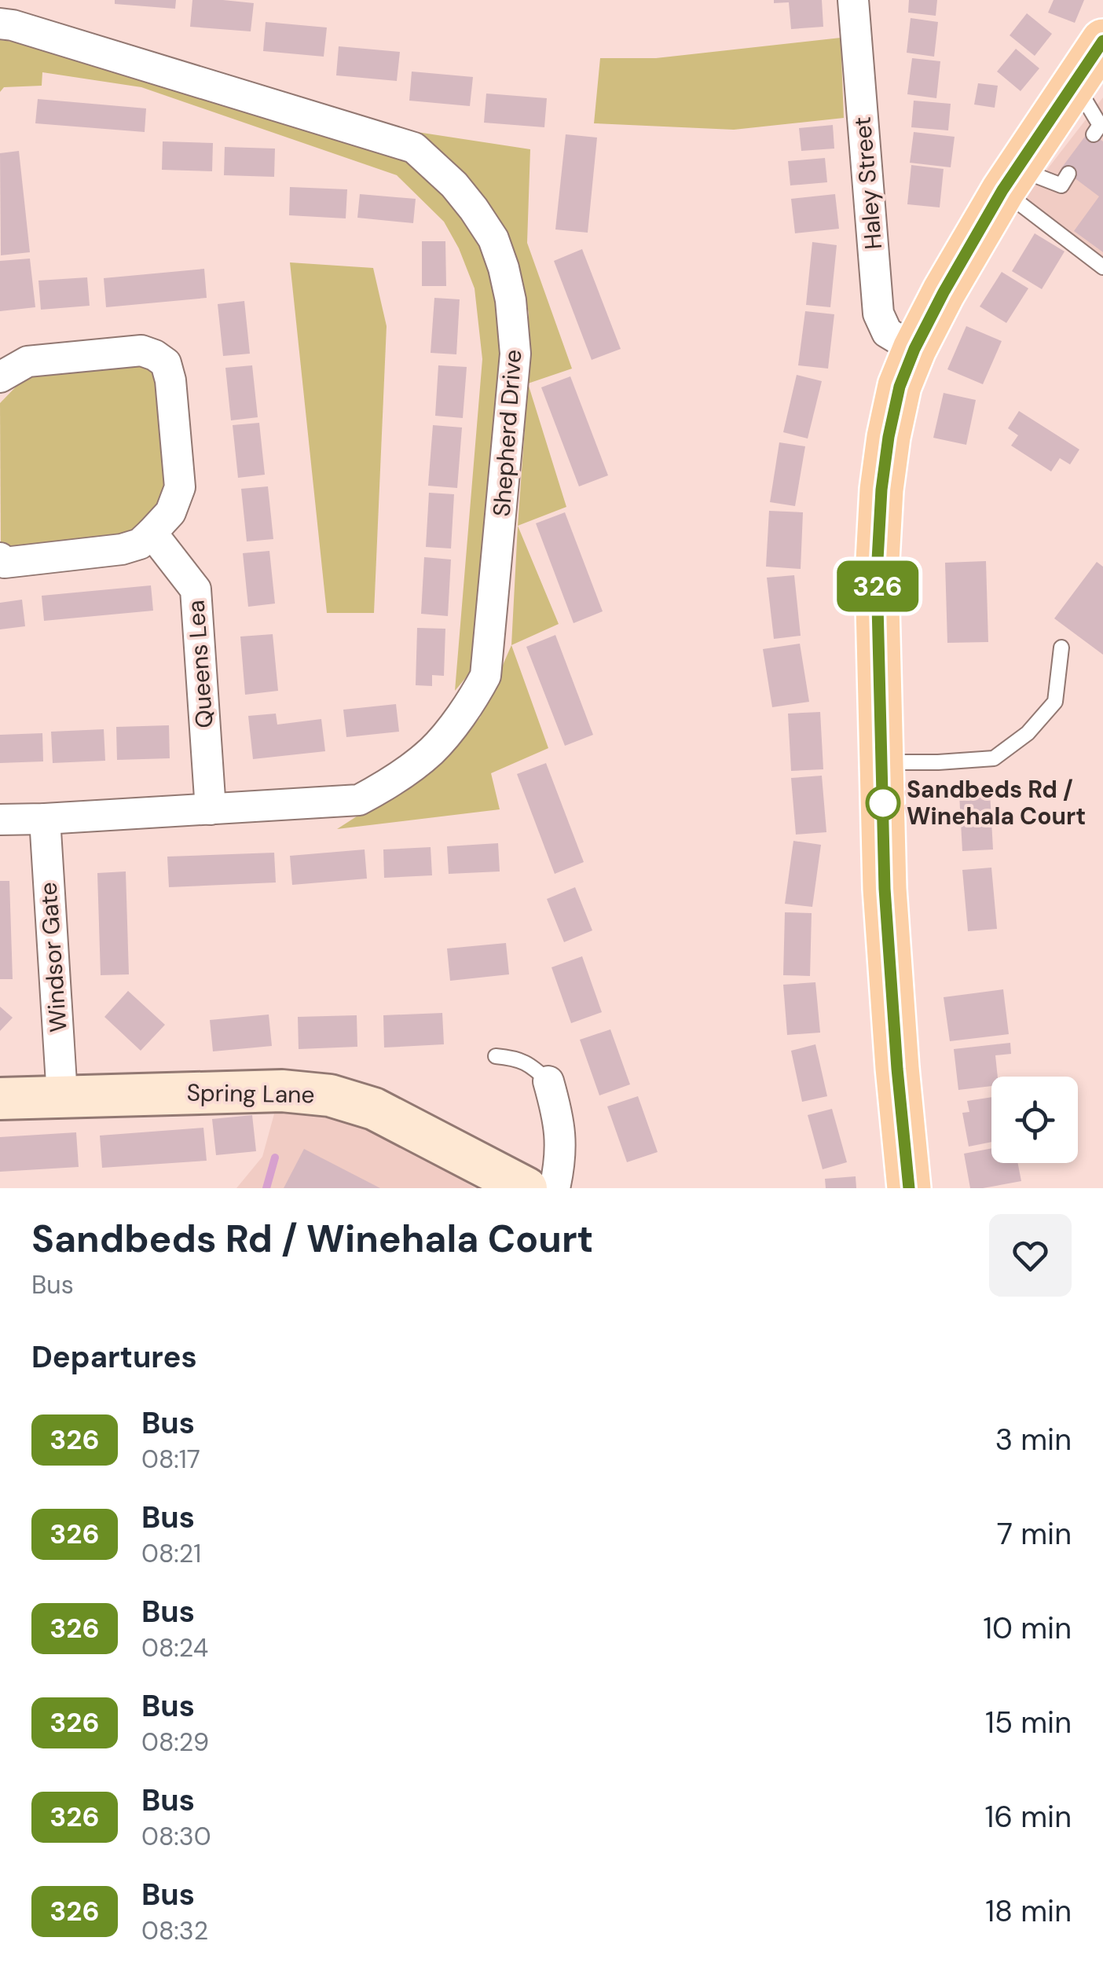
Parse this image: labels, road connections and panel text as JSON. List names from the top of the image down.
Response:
{
  "streets": {
    "street": [
      "Haley Street",
      "Shepherd Drive",
      "Queens Lea",
      "Windsor Gate",
      "Spring Lane"
    ]
  },
  "crossings": [
    ["Shepherd Drive", "Queens Lea"],
    ["Shepherd Drive", "Windsor Gate"],
    ["Windsor Gate", "Spring Lane"]
  ],
  "places": ["Sandbeds Rd / Winehala Court"],
  "lines": ["bus line 326"],
  "page": {
    "on_map": "326",
    "heading": [
      ["Sandbeds Rd / Winehala Court", "Bus"],
      "Departures"
    ],
    "list": [
      {
        "mark": "326",
        "name": "Bus",
        "note": "08:17",
        "value": "3 min"
      },
      {
        "mark": "326",
        "name": "Bus",
        "note": "08:21",
        "value": "7 min"
      },
      {
        "mark": "326",
        "name": "Bus",
        "note": "08:24",
        "value": "10 min"
      },
      {
        "mark": "326",
        "name": "Bus",
        "note": "08:29",
        "value": "15 min"
      },
      {
        "mark": "326",
        "name": "Bus",
        "note": "08:30",
        "value": "16 min"
      },
      {
        "mark": "326",
        "name": "Bus",
        "note": "08:32",
        "value": "18 min"
      }
    ]
  }
}
